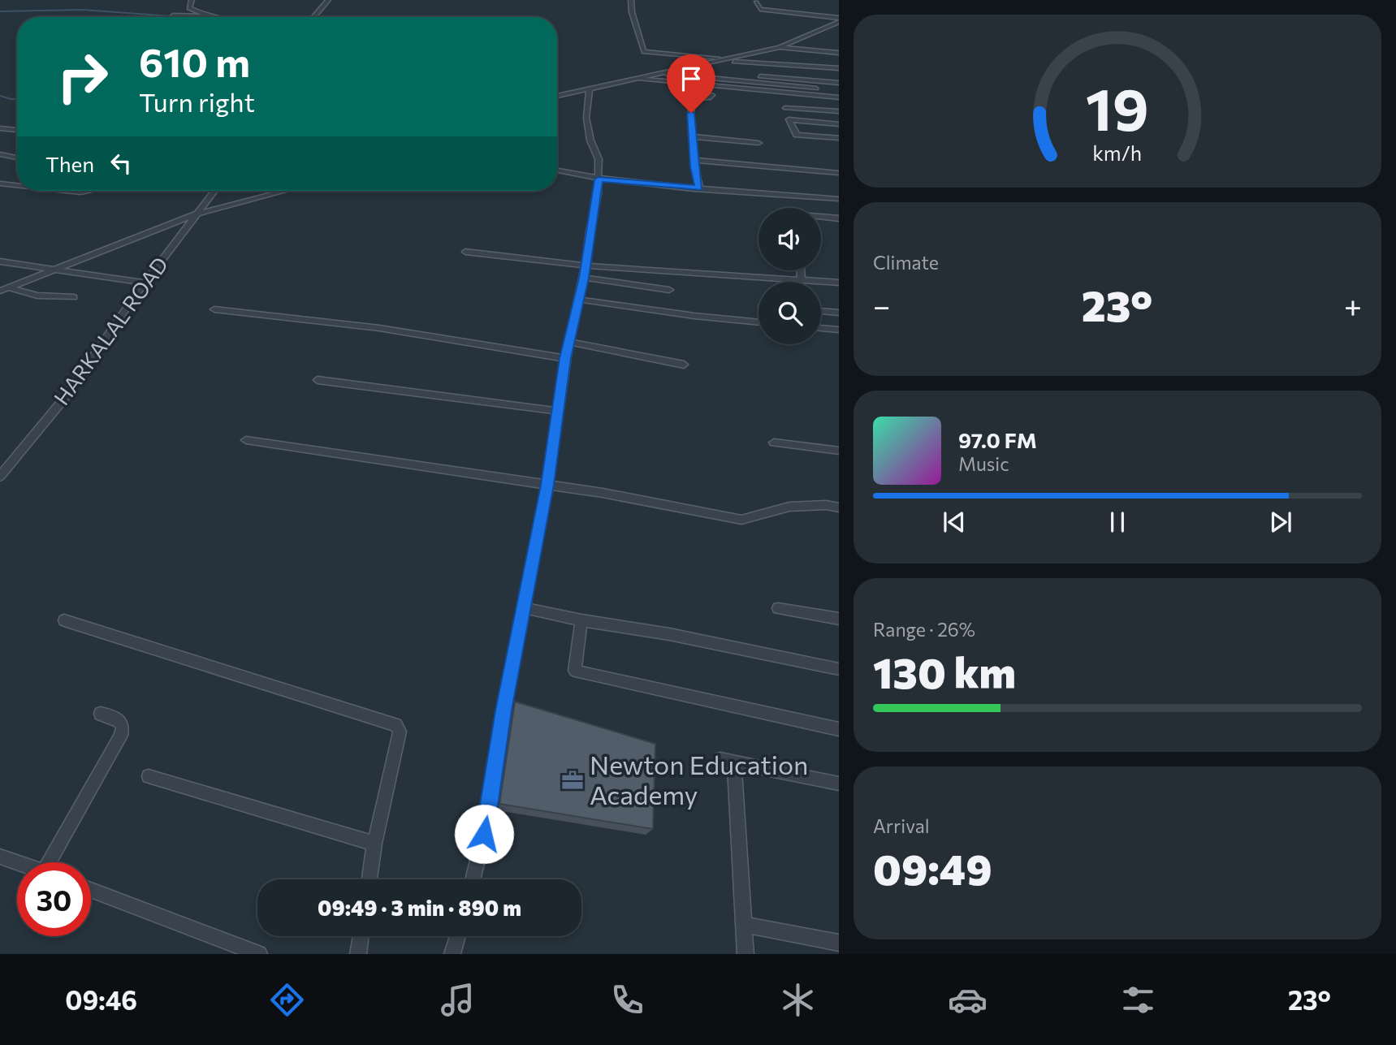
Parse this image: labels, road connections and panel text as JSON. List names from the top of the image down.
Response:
{
  "streets": {
    "street": ["HARKALAL ROAD"]
  },
  "places": {
    "office": ["Newton Education Academy"]
  },
  "page": {
    "turn": ["610 m", "Turn right"],
    "then": "Then",
    "tile": [
      "Climate",
      ["Range · 26%", "130 km"],
      ["Arrival", "09:49"]
    ],
    "heat": ["−", "23°", "+"],
    "song": ["97.0 FM", "Music"],
    "limit": "30",
    "trip": "09:49 · 3 min · 890 m",
    "tabs": ["09:46", "23°"],
    "gauge": ["19", "km/h"]
  }
}
